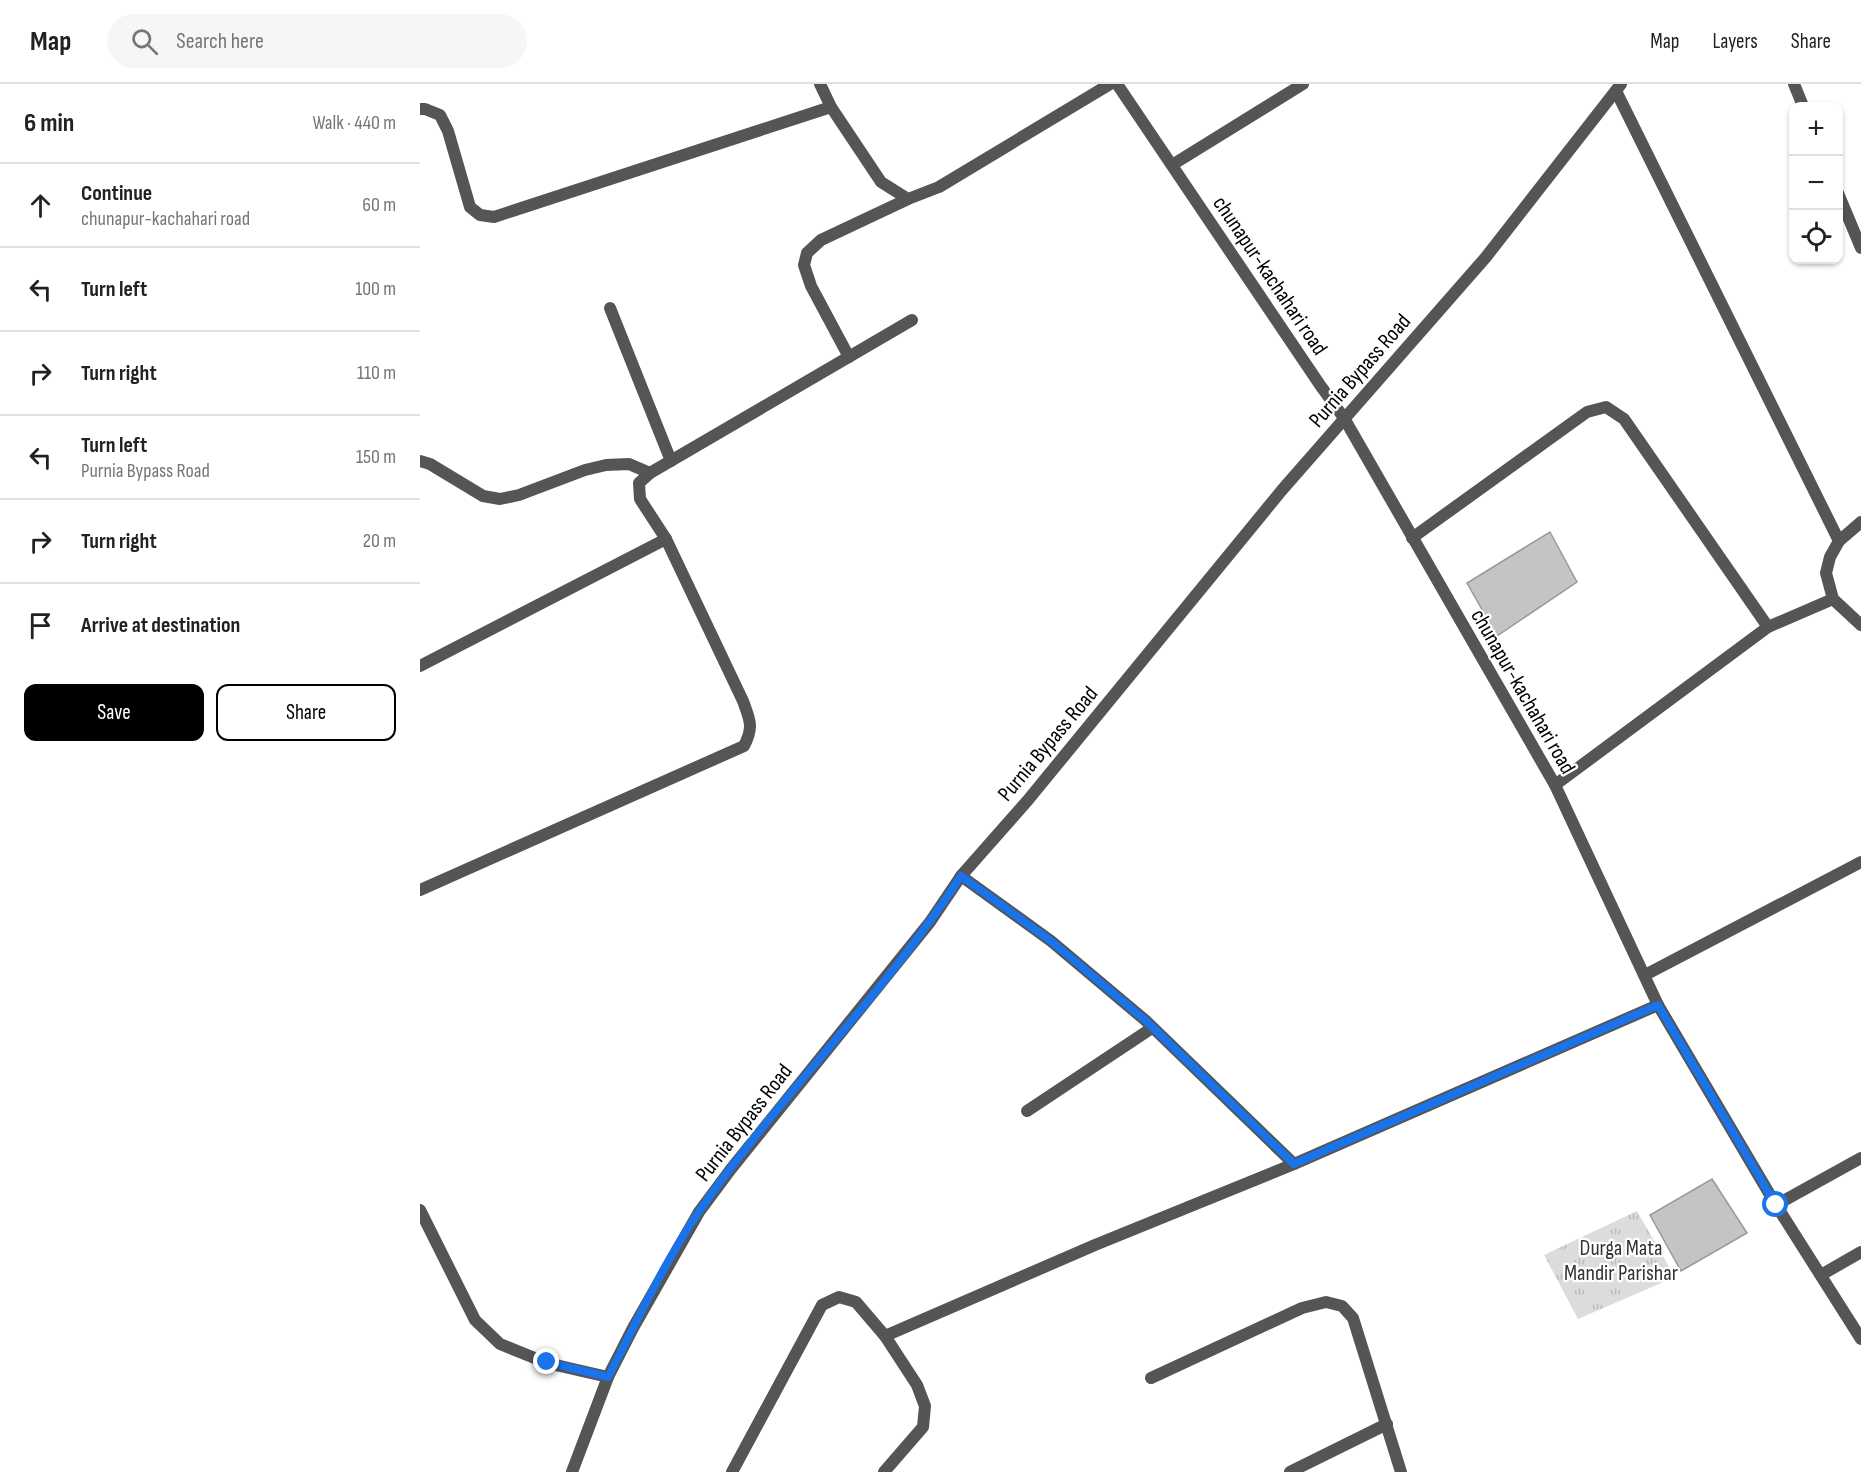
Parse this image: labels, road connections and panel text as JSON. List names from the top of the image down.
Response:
{
  "streets": {
    "street": ["chunapur-kachahari road", "Purnia Bypass Road"]
  },
  "crossings": [
    ["chunapur-kachahari road", "Purnia Bypass Road"]
  ],
  "parks": ["Durga Mata Mandir Parishar"],
  "page": {
    "header": "Map",
    "search": "Search here",
    "nav": ["Map", "Layers", "Share"],
    "heading": ["6 min", "Walk · 440 m"],
    "map_buttons": ["+", "−"],
    "list": [
      ["Continue", "chunapur-kachahari road", "60 m"],
      ["Turn left", "100 m"],
      ["Turn right", "110 m"],
      ["Turn left", "Purnia Bypass Road", "150 m"],
      ["Turn right", "20 m"],
      "Arrive at destination"
    ],
    "buttons": ["Save", "Share"]
  }
}
